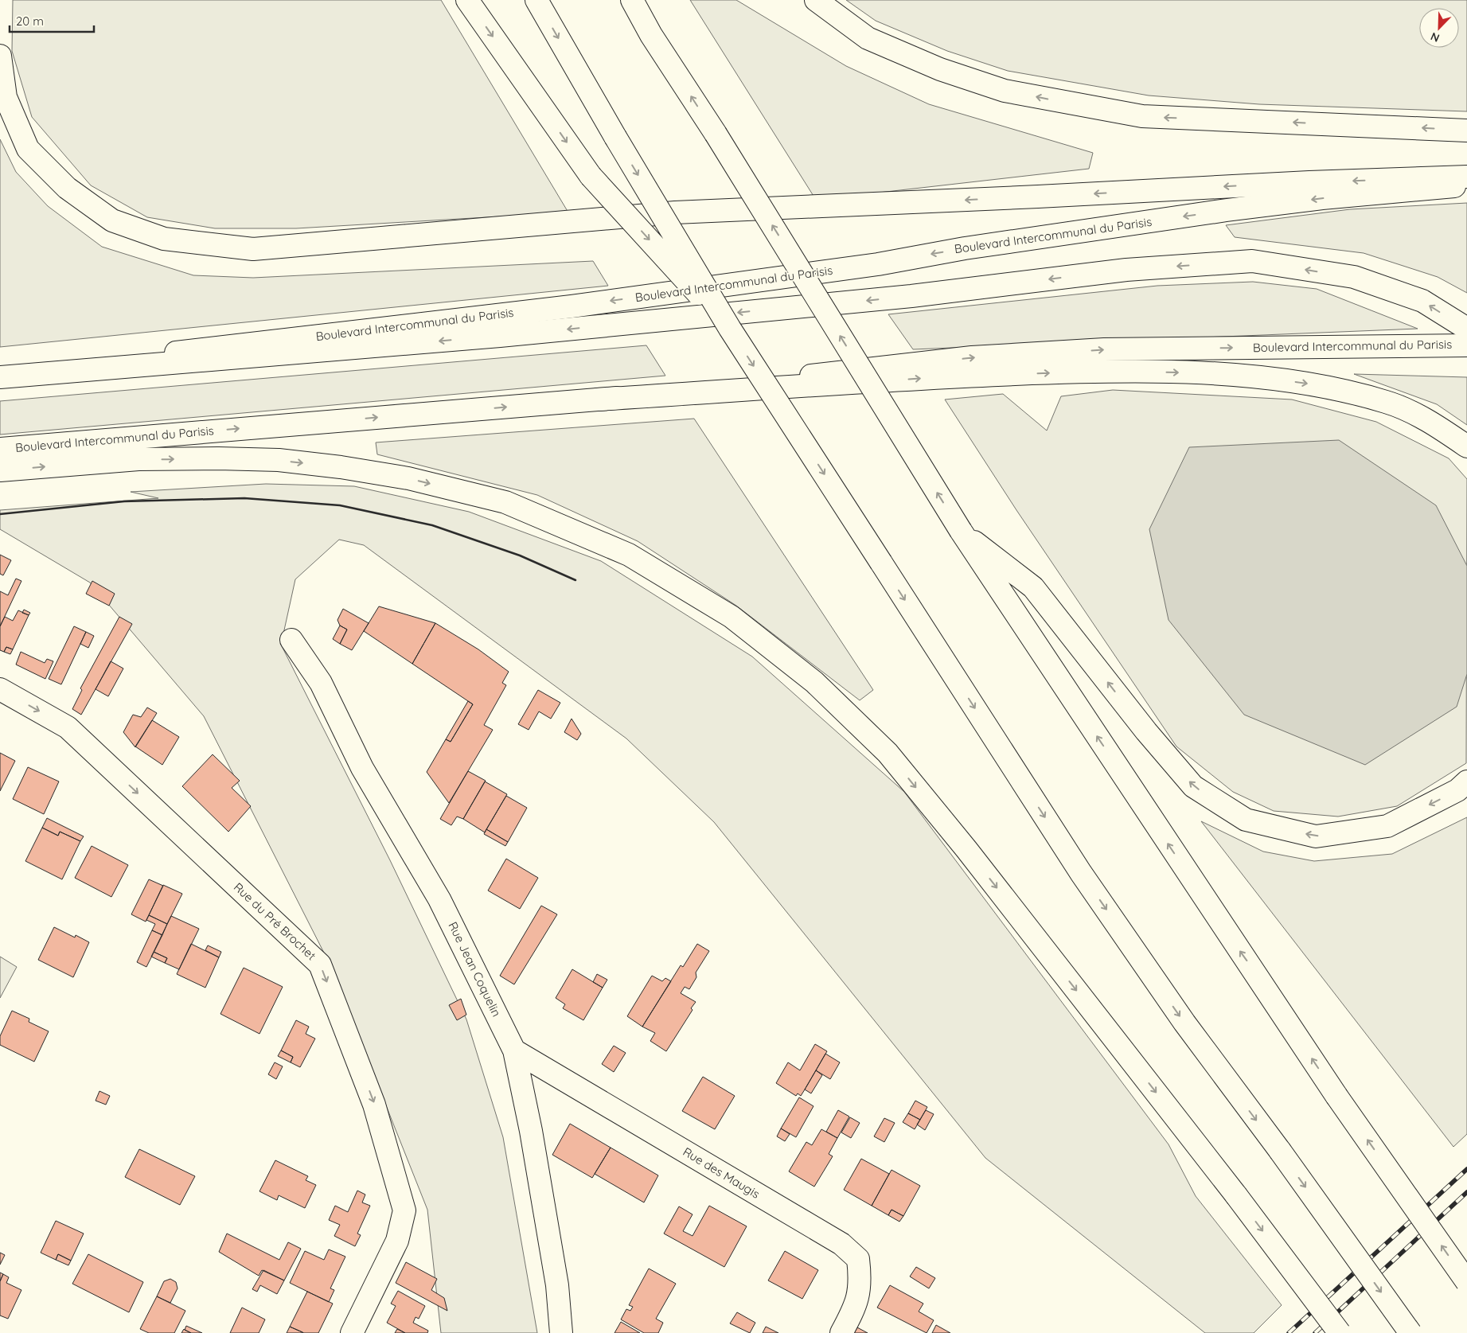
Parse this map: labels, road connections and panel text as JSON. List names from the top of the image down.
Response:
{
  "streets": {
    "main road": [
      "Boulevard Intercommunal du Parisis",
      "Rue du Pré Brochet",
      "Rue Jean Coquelin",
      "Rue des Maugis"
    ]
  },
  "crossings": [
    ["Rue Jean Coquelin", "Rue des Maugis"]
  ],
  "one_way": ["Rue du Pré Brochet"],
  "scale_bar": "20 m",
  "north": "bottom left"
}
